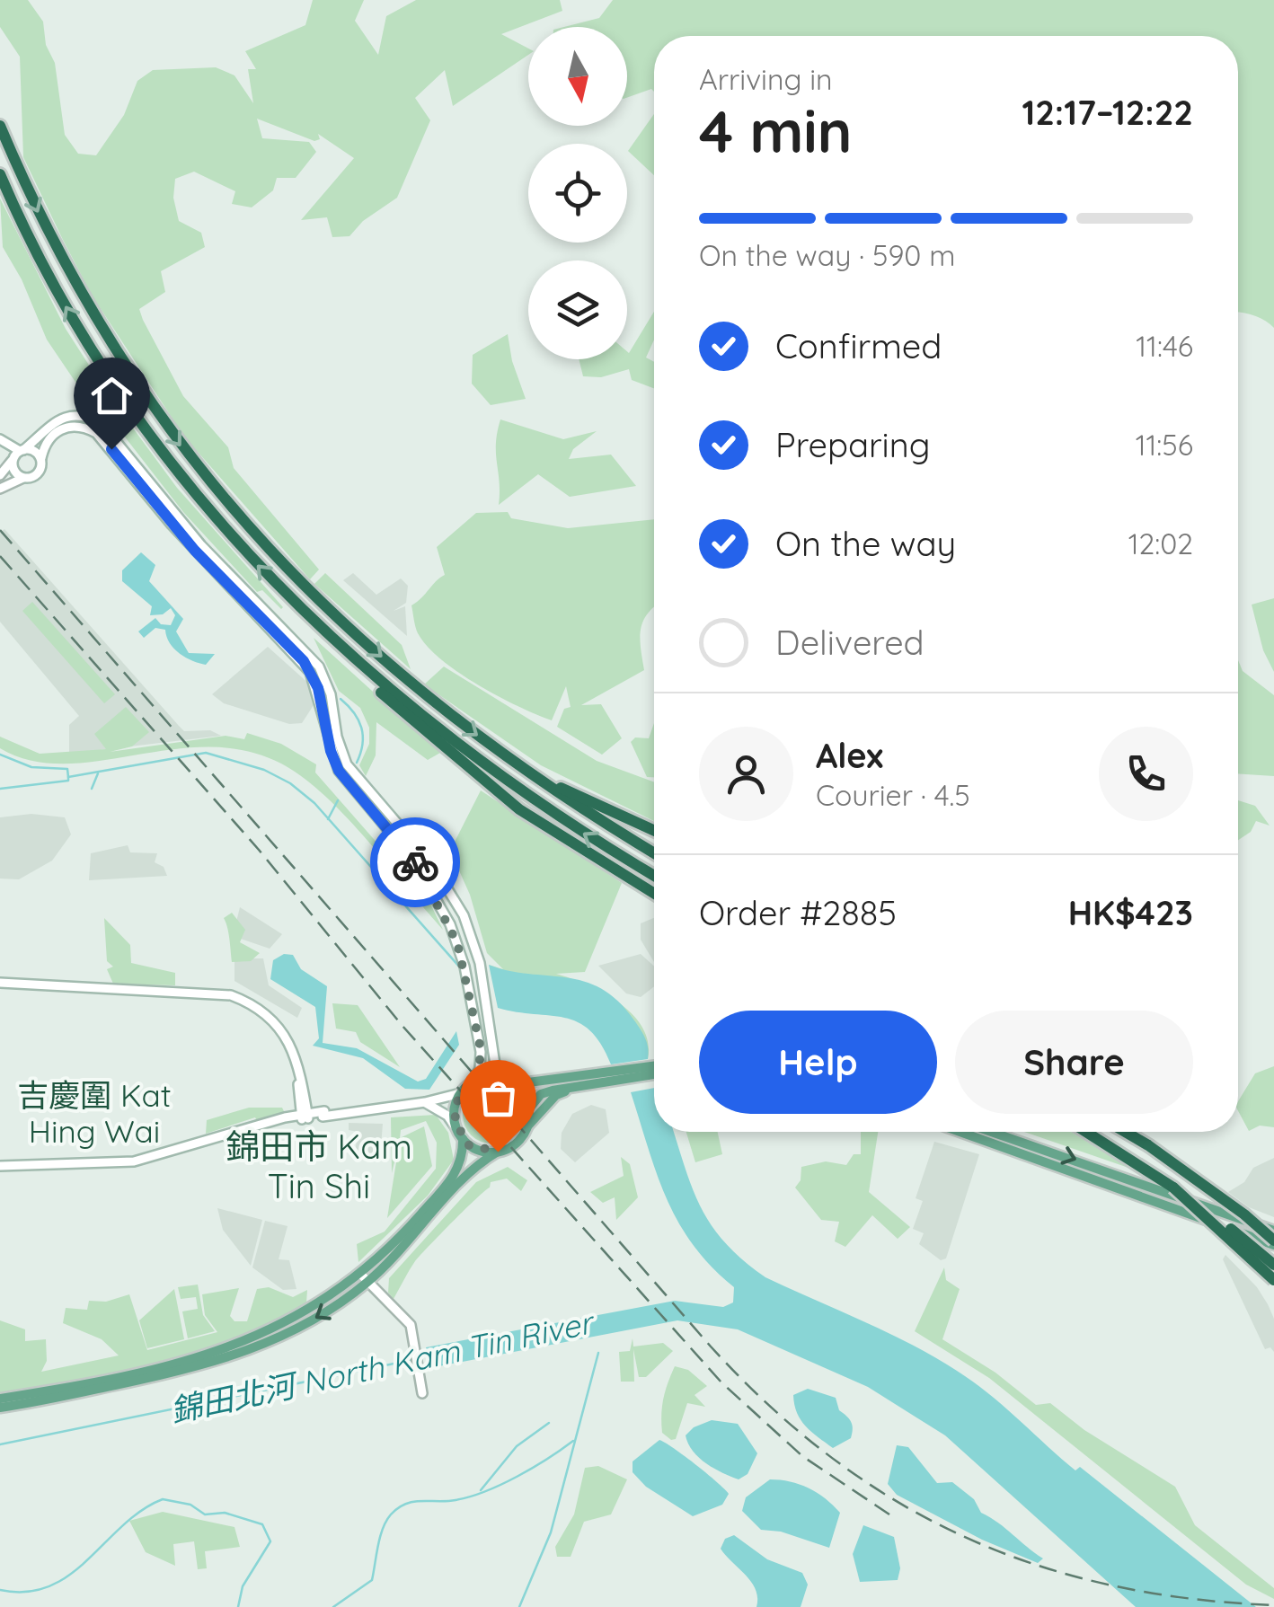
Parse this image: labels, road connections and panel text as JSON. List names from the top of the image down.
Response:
{
  "districts": ["吉慶圍 Kat Hing Wai", "錦田市 Kam Tin Shi"],
  "water": ["錦田北河 North Kam Tin River"],
  "north": "bottom",
  "page": {
    "heading": ["4 min", "Arriving in", "12:17–12:22"],
    "panel": [
      "Alex",
      "Courier · 4.5",
      "Order #2885",
      "HK$423"
    ],
    "bar": "On the way · 590 m",
    "list": [
      ["Confirmed", "11:46"],
      ["Preparing", "11:56"],
      ["On the way", "12:02"],
      "Delivered"
    ],
    "buttons": ["Help", "Share"]
  }
}
